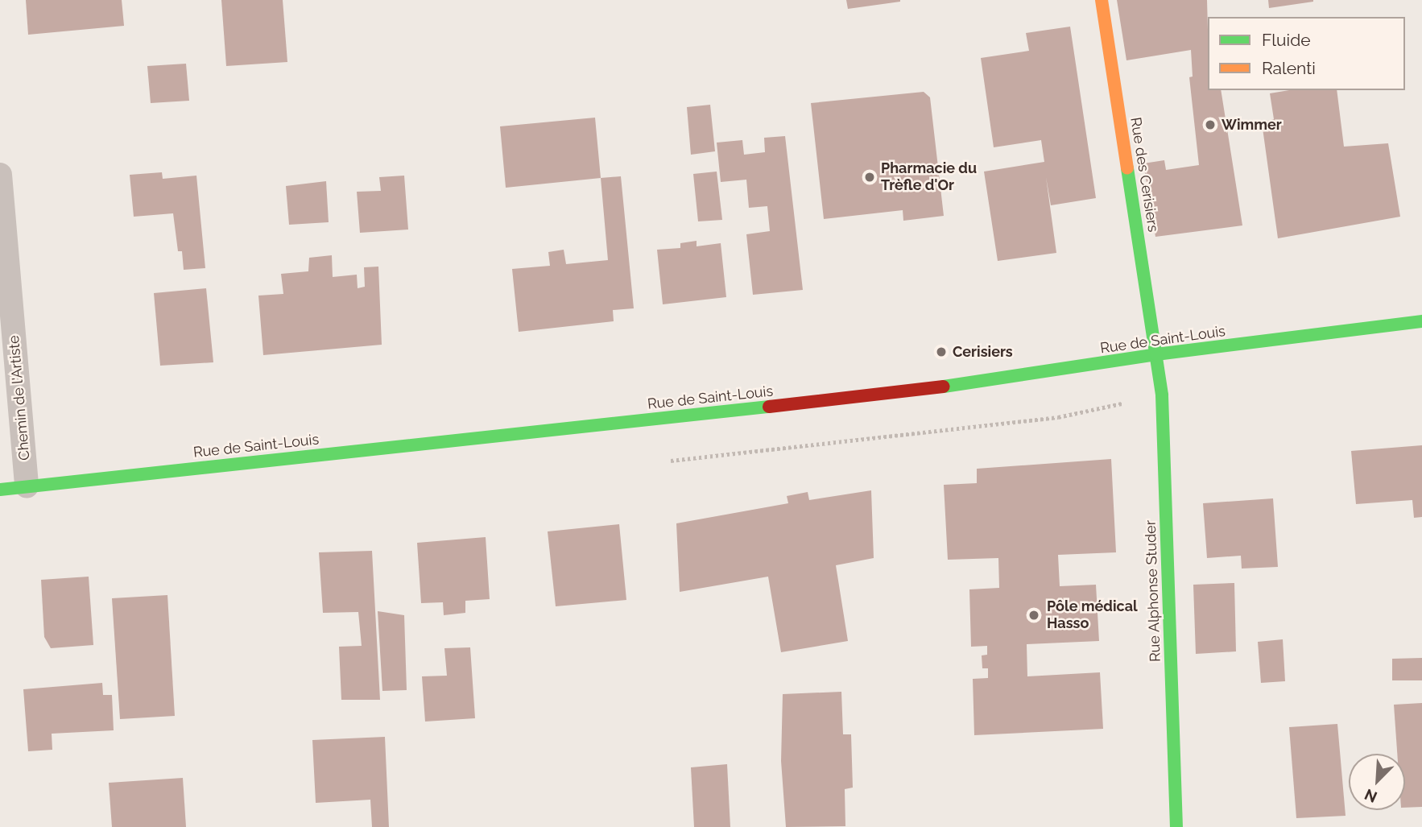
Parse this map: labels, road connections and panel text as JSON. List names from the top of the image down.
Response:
{
  "streets": {
    "main road": ["Rue des Cerisiers", "Rue de Saint-Louis", "Rue Alphonse Studer"],
    "lane": ["Chemin de l'Artiste"]
  },
  "crossings": [
    ["Rue des Cerisiers", "Rue de Saint-Louis"],
    ["Rue des Cerisiers", "Rue Alphonse Studer"],
    ["Rue de Saint-Louis", "Chemin de l'Artiste"],
    ["Rue de Saint-Louis", "Rue Alphonse Studer"]
  ],
  "places": [
    "Wimmer",
    "Pharmacie du Trèfle d'Or",
    "Cerisiers",
    "Pôle médical Hasso"
  ],
  "legend": ["Fluide", "Ralenti"],
  "north": "bottom left"
}
